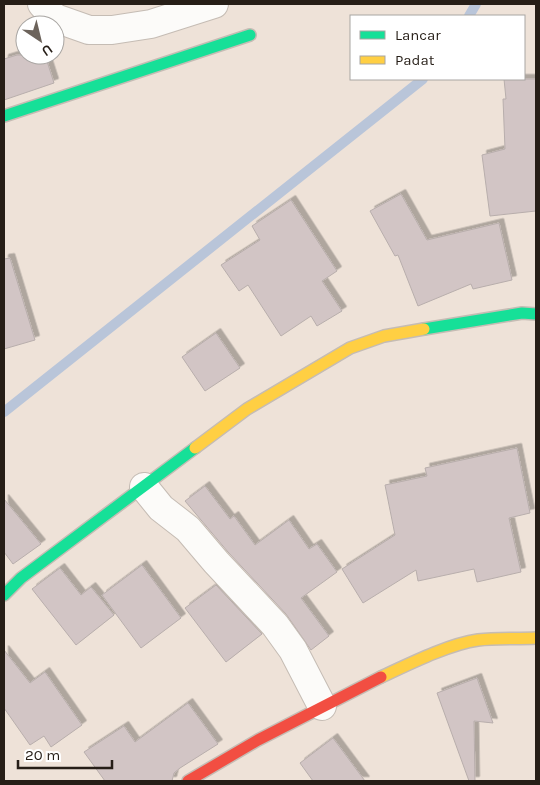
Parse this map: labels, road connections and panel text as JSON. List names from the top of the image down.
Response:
{
  "legend": ["Lancar", "Padat"],
  "scale_bar": "20 m",
  "north": "bottom right"
}
